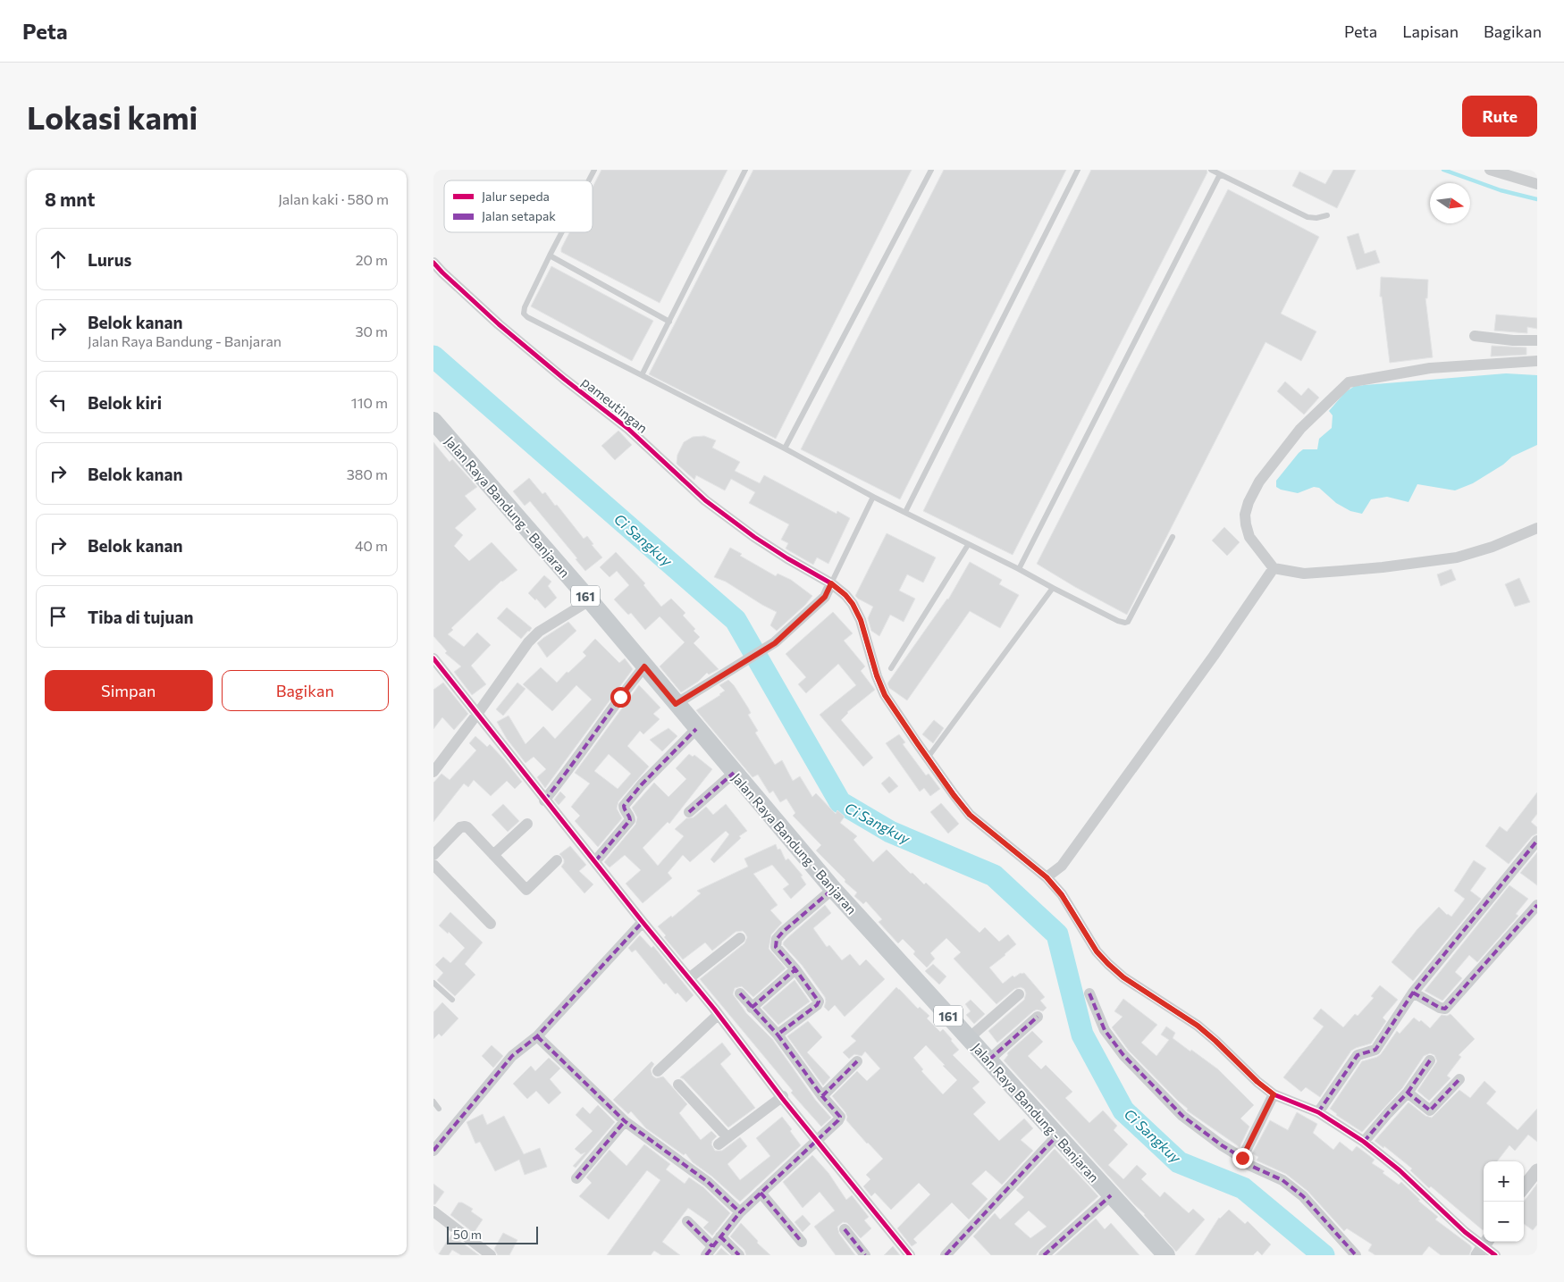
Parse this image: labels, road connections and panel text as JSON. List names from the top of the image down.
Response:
{
  "streets": {
    "main road": ["Jalan Raya Bandung - Banjaran", "161"],
    "street": ["pameutingan"]
  },
  "water": ["Ci Sangkuy"],
  "legend": ["Jalur sepeda", "Jalan setapak"],
  "scale_bar": "50 m",
  "north": "right",
  "page": {
    "header": "Peta",
    "nav": ["Peta", "Lapisan", "Bagikan"],
    "buttons": [
      "Rute",
      ["Simpan", "Bagikan"]
    ],
    "title": "Lokasi kami",
    "heading": ["8 mnt", "Jalan kaki · 580 m"],
    "list": [
      ["Lurus", "20 m"],
      ["Belok kanan", "Jalan Raya Bandung - Banjaran", "30 m"],
      ["Belok kiri", "110 m"],
      ["Belok kanan", "380 m"],
      ["Belok kanan", "40 m"],
      "Tiba di tujuan"
    ],
    "map_buttons": ["+", "−"],
    "scale": "50 m"
  }
}
